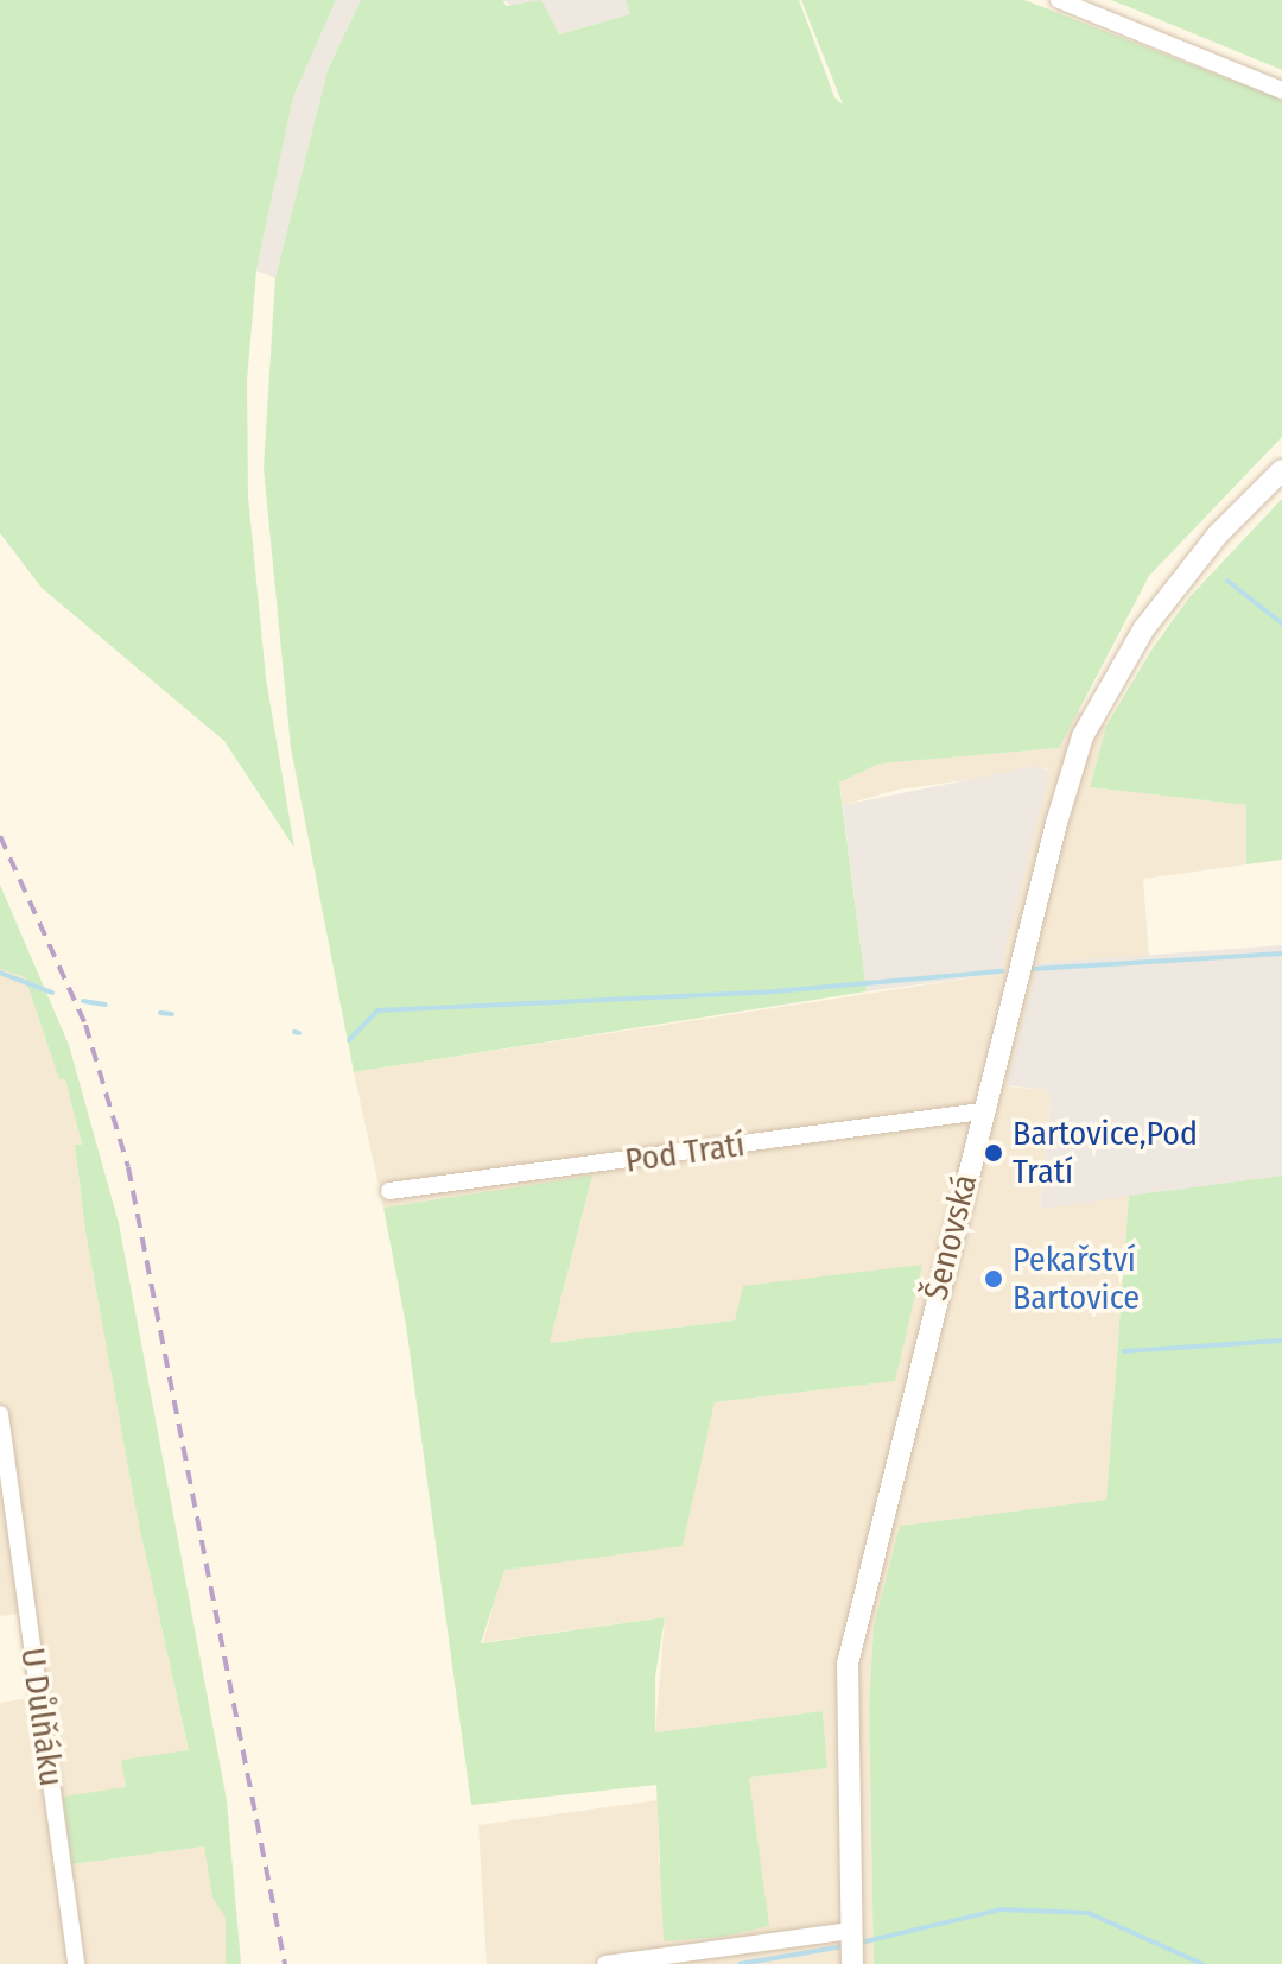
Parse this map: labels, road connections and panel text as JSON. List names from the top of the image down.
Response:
{
  "streets": {
    "street": ["Pod Tratí", "Šenovská", "U Důlňáku"]
  },
  "crossings": [
    ["Pod Tratí", "Šenovská"]
  ],
  "places": ["Bartovice,Pod Tratí", "Pekařství Bartovice"]
}
